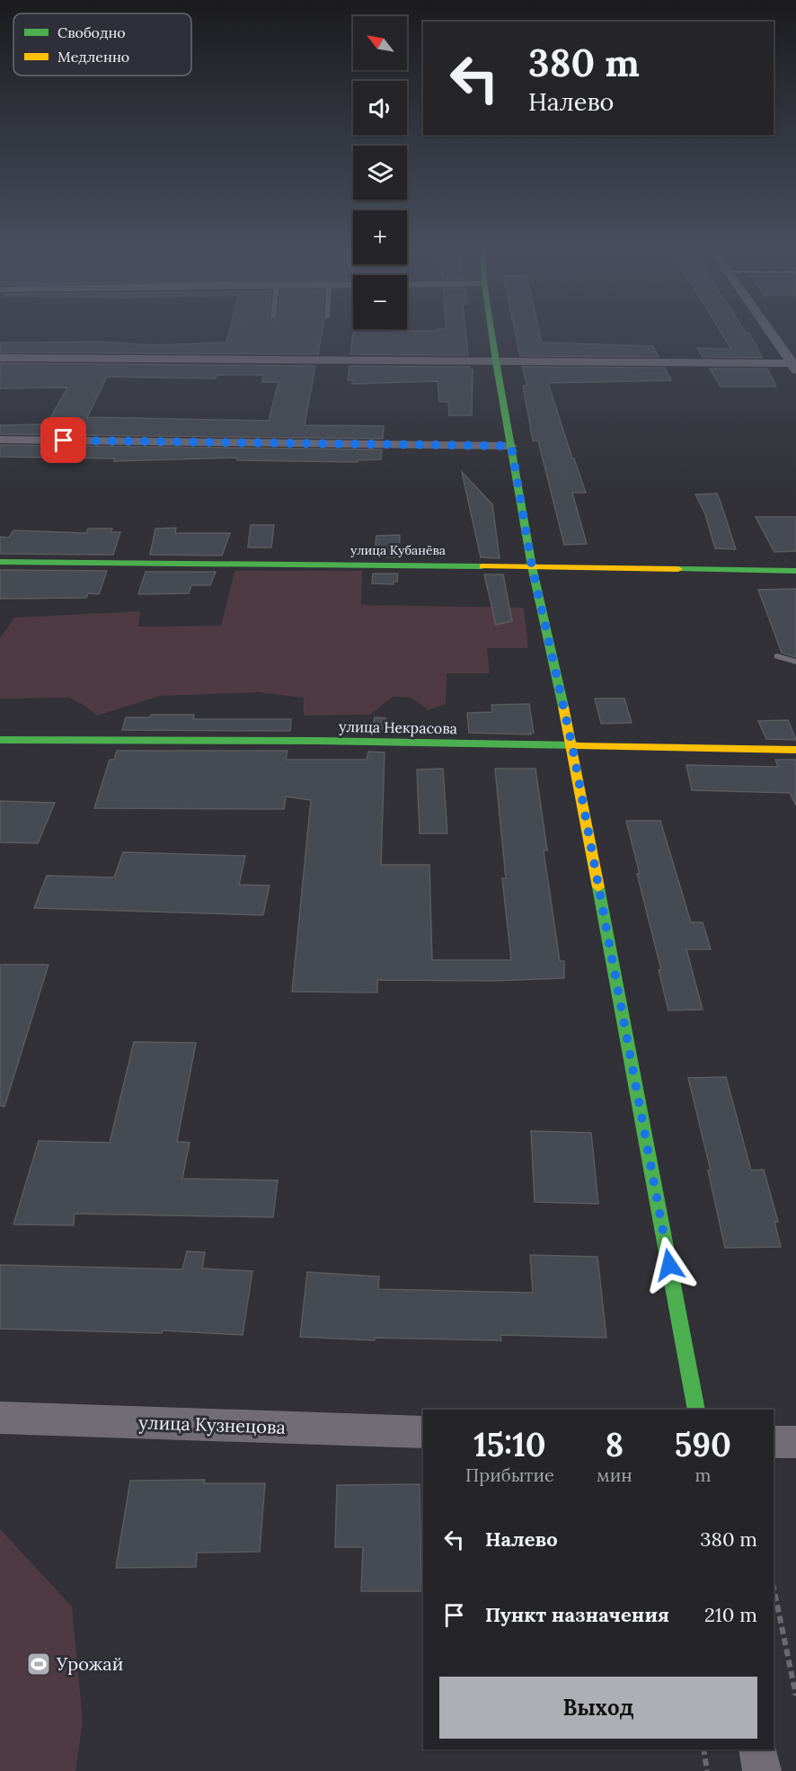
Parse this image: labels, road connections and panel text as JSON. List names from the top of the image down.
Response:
{
  "streets": {
    "street": ["улица Кубанёва", "улица Некрасова", "улица Кузнецова"]
  },
  "places": {
    "sports": ["Урожай"]
  },
  "legend": ["Свободно", "Медленно"],
  "north": "top left",
  "page": {
    "map_buttons": ["+", "−"],
    "turn": ["380 m", "Налево"],
    "eta": [
      "15:10",
      "Прибытие",
      "8",
      "мин",
      "590",
      "m"
    ],
    "list": [
      {
        "name": "Налево",
        "value": "380 m"
      },
      {
        "name": "Пункт назначения",
        "value": "210 m"
      }
    ],
    "buttons": "Выход"
  }
}
